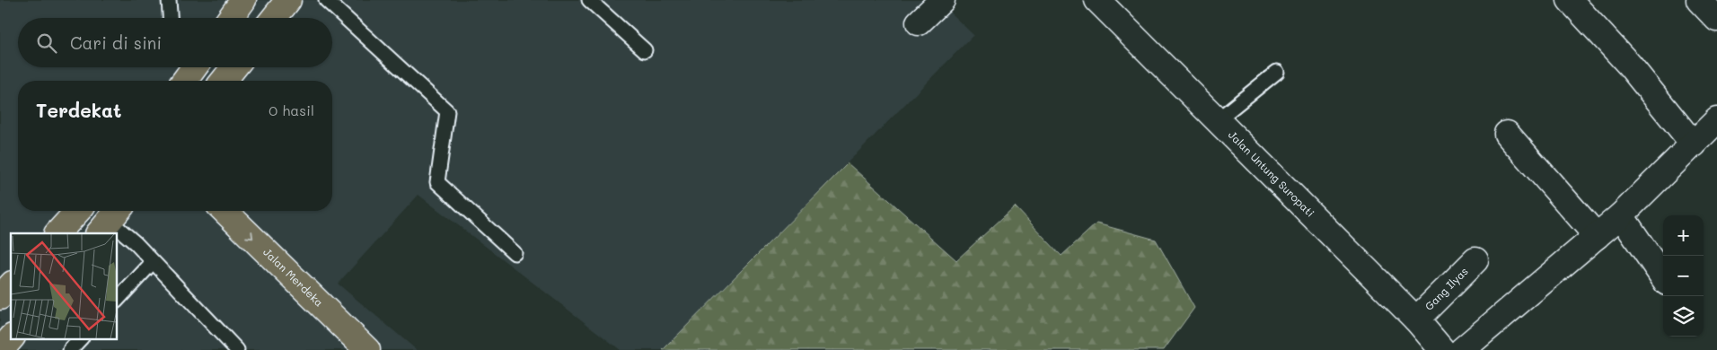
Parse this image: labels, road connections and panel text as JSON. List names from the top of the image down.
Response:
{
  "streets": {
    "main road": ["Jalan Merdeka"],
    "street": ["Jalan Untung Suropati", "Gang Ilyas"]
  },
  "crossings": [
    ["Jalan Untung Suropati", "Gang Ilyas"]
  ],
  "one_way": ["Jalan Merdeka"],
  "page": {
    "search": "Cari di sini",
    "heading": ["Terdekat", "0 hasil"],
    "map_buttons": ["+", "−"]
  }
}
